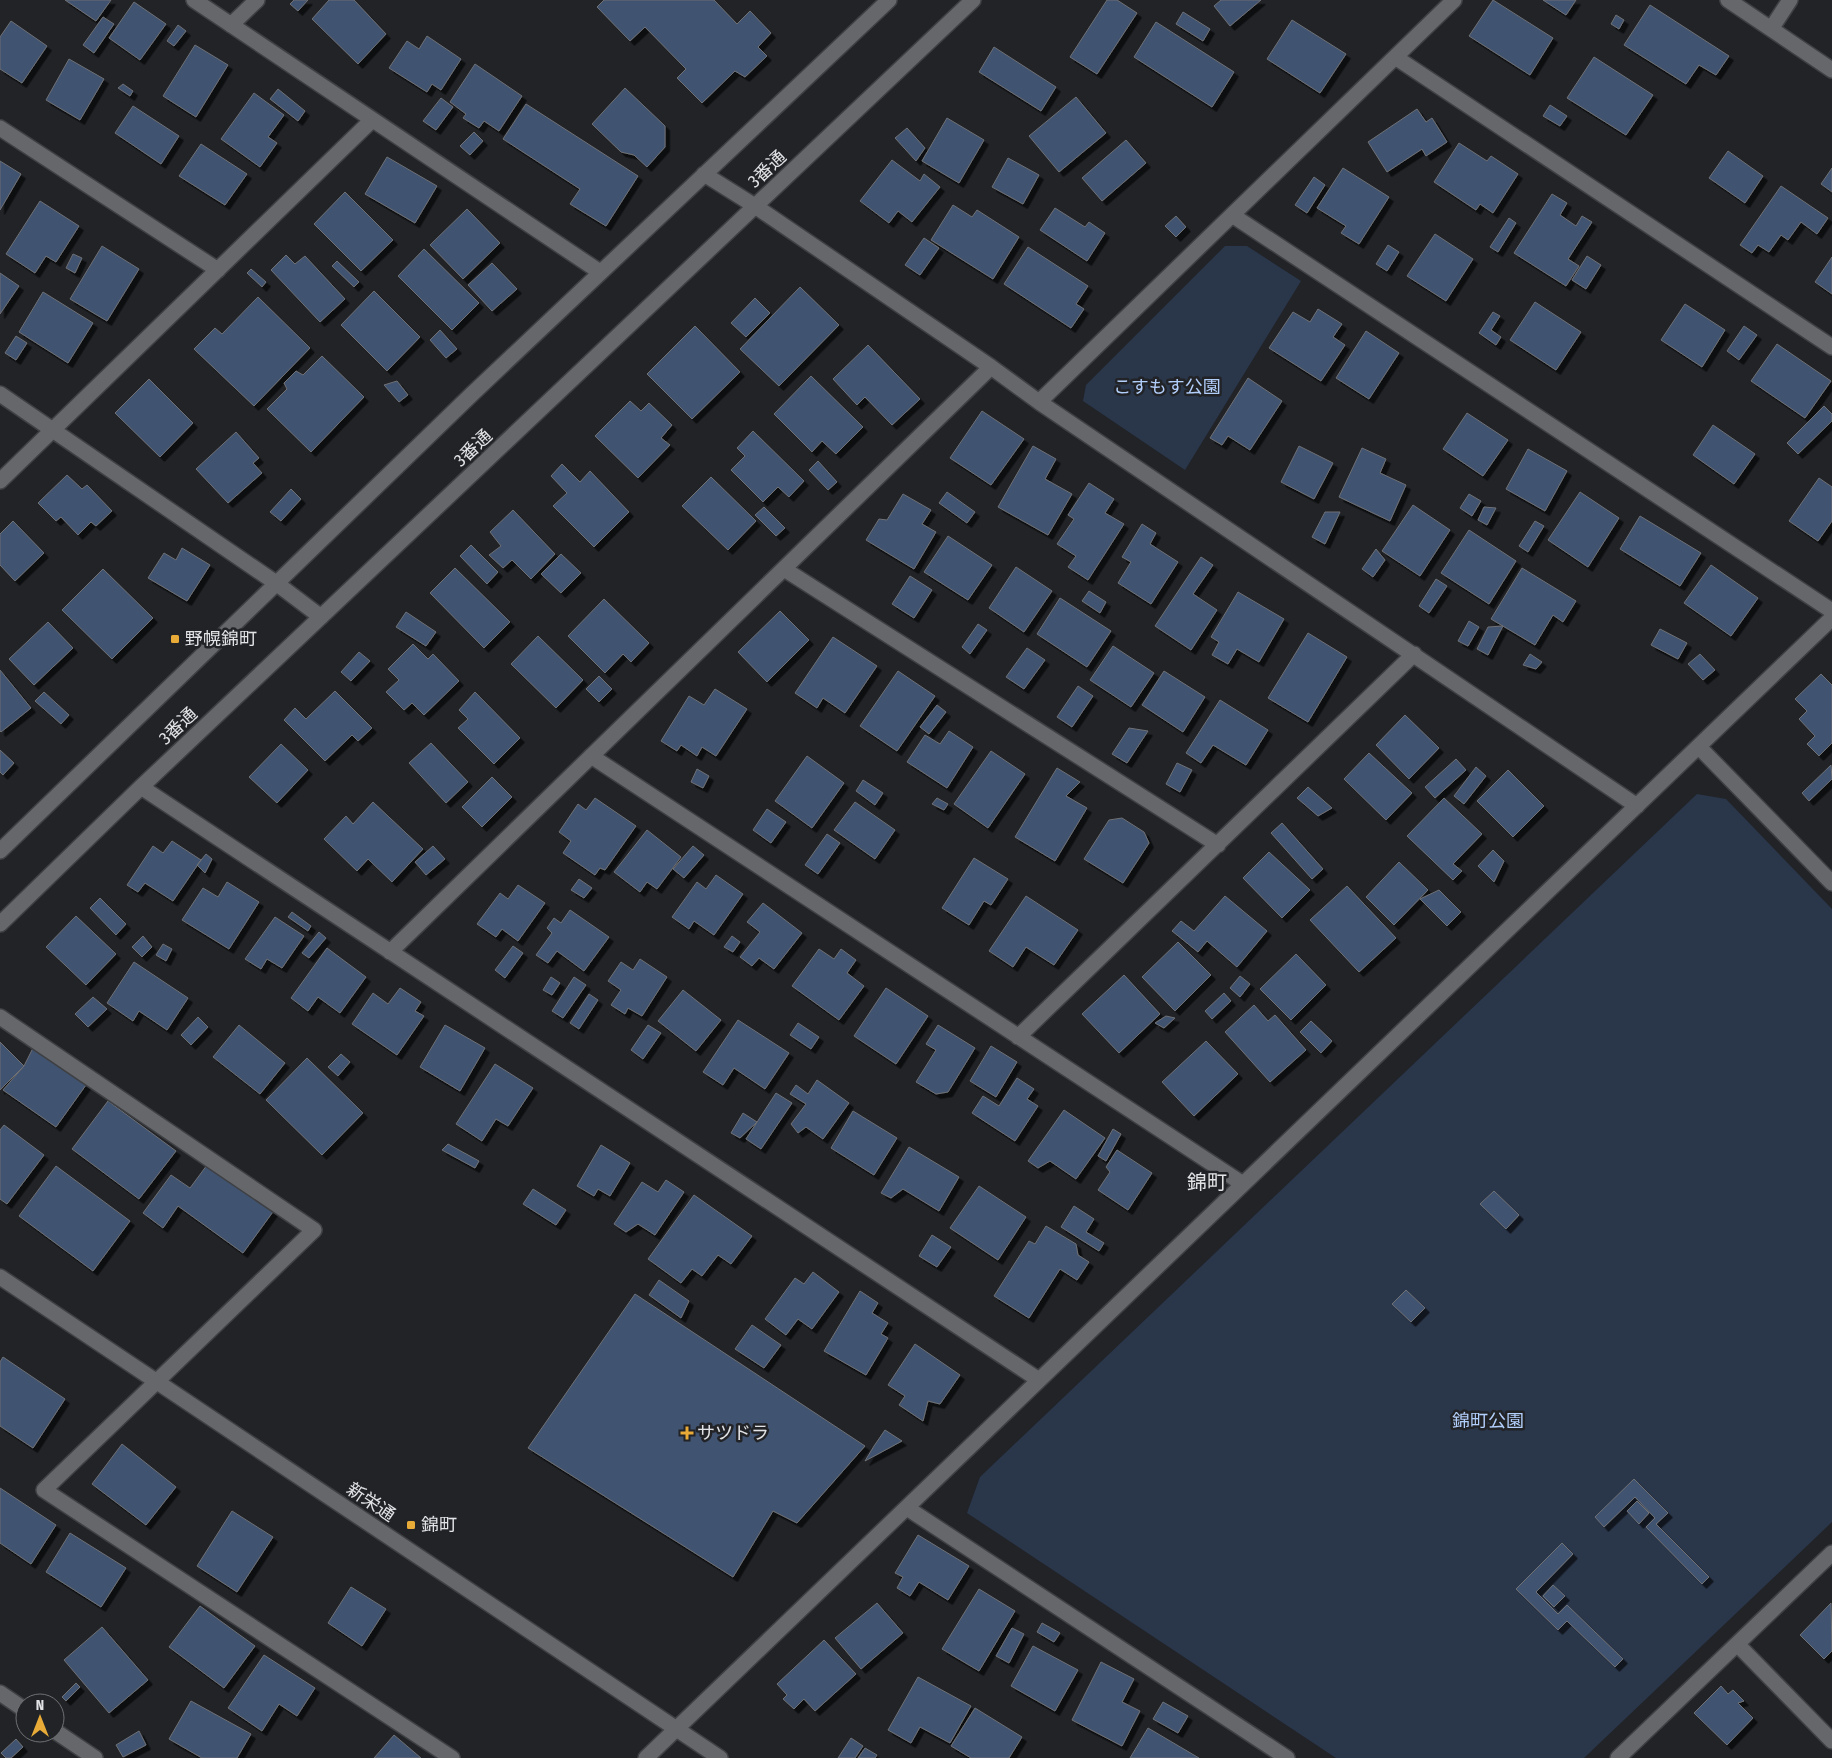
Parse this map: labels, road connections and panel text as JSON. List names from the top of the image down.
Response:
{
  "streets": {
    "street": ["3番通", "新栄通"]
  },
  "districts": ["錦町"],
  "parks": ["こすもす公園", "錦町公園"],
  "places": {
    "transit": ["野幌錦町", "錦町"],
    "health": ["サツドラ"]
  },
  "north": "top"
}
